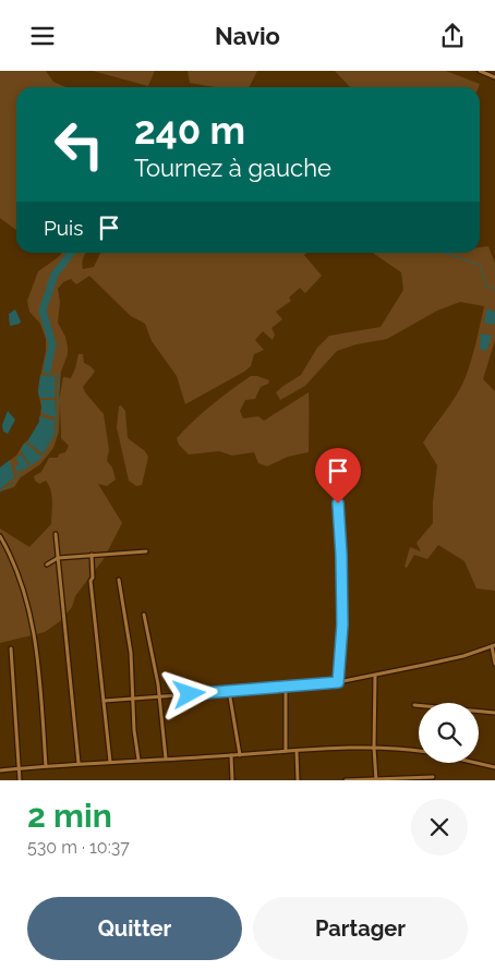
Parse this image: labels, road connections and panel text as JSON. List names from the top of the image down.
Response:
{
  "page": {
    "header": "Navio",
    "turn": ["240 m", "Tournez à gauche"],
    "then": "Puis",
    "heading": ["2 min", "530 m · 10:37"],
    "buttons": ["Quitter", "Partager"]
  }
}
